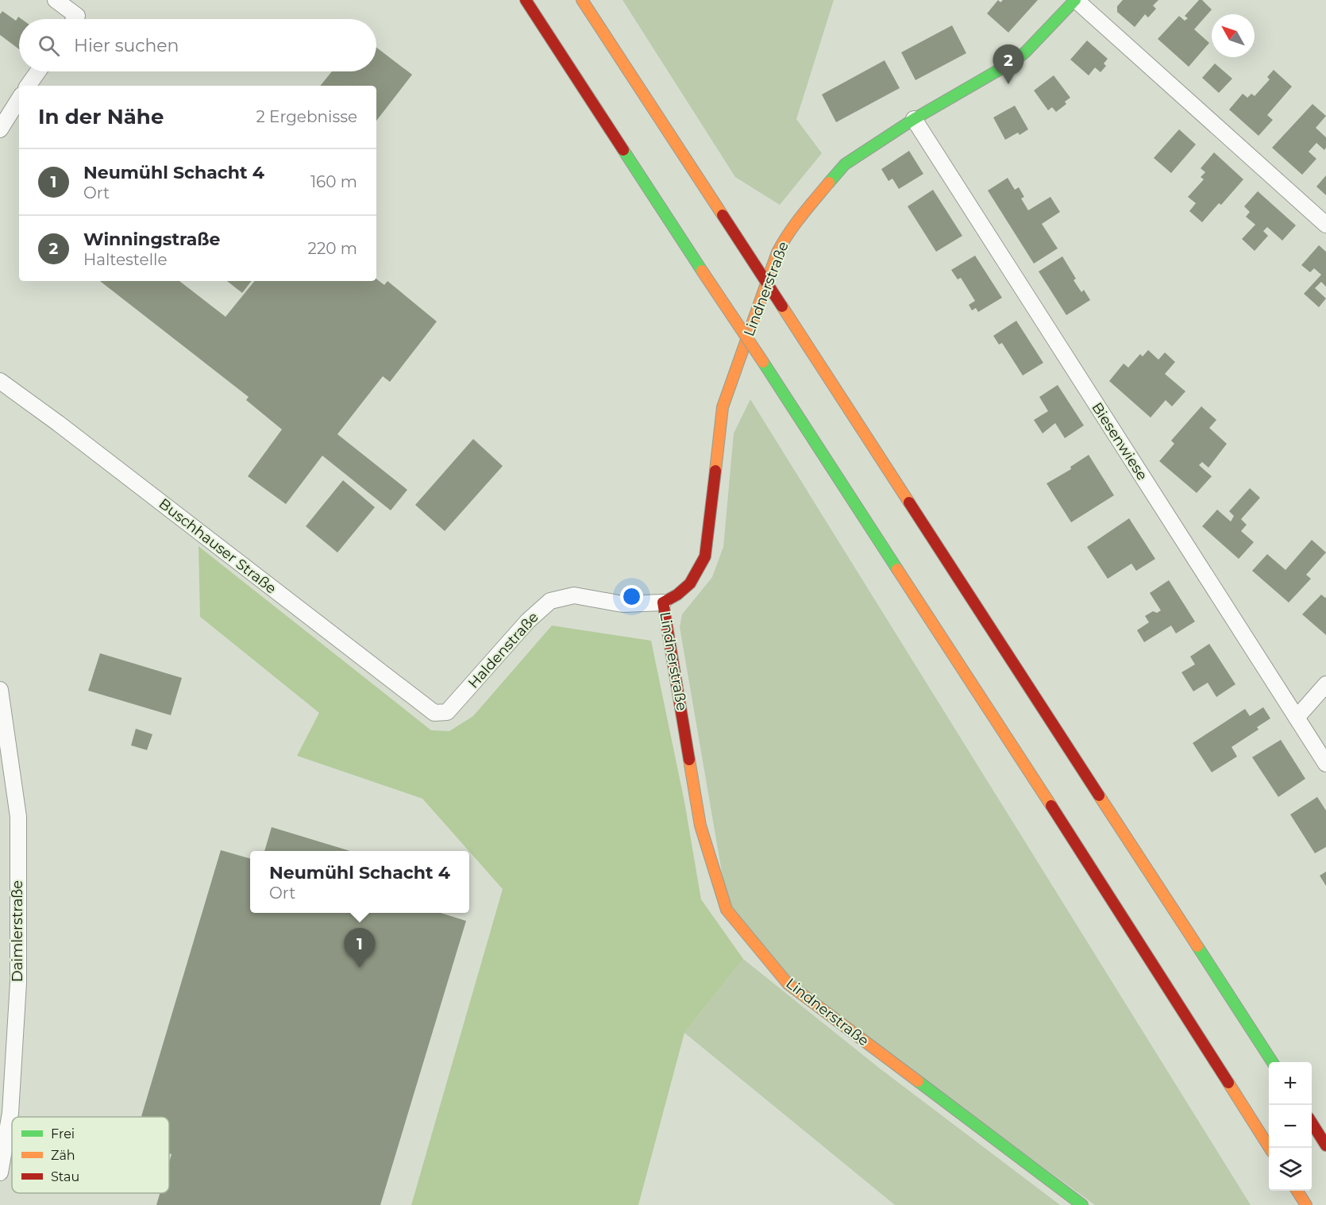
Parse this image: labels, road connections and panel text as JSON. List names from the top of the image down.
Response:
{
  "streets": {
    "main road": ["Lindnerstraße"],
    "street": [
      "Biesenwiese",
      "Buschhauser Straße",
      "Haldenstraße",
      "Daimlerstraße"
    ]
  },
  "crossings": [
    ["Lindnerstraße", "Biesenwiese"],
    ["Lindnerstraße", "Haldenstraße"],
    ["Buschhauser Straße", "Haldenstraße"]
  ],
  "legend": ["Frei", "Zäh", "Stau"],
  "north": "top left",
  "page": {
    "search": "Hier suchen",
    "pins": ["2", "1"],
    "heading": ["In der Nähe", "2 Ergebnisse"],
    "list": [
      {
        "mark": "1",
        "name": "Neumühl Schacht 4",
        "note": "Ort",
        "value": "160 m"
      },
      {
        "mark": "2",
        "name": "Winningstraße",
        "note": "Haltestelle",
        "value": "220 m"
      }
    ],
    "popup": ["Neumühl Schacht 4", "Ort"],
    "map_buttons": ["+", "−"]
  }
}
